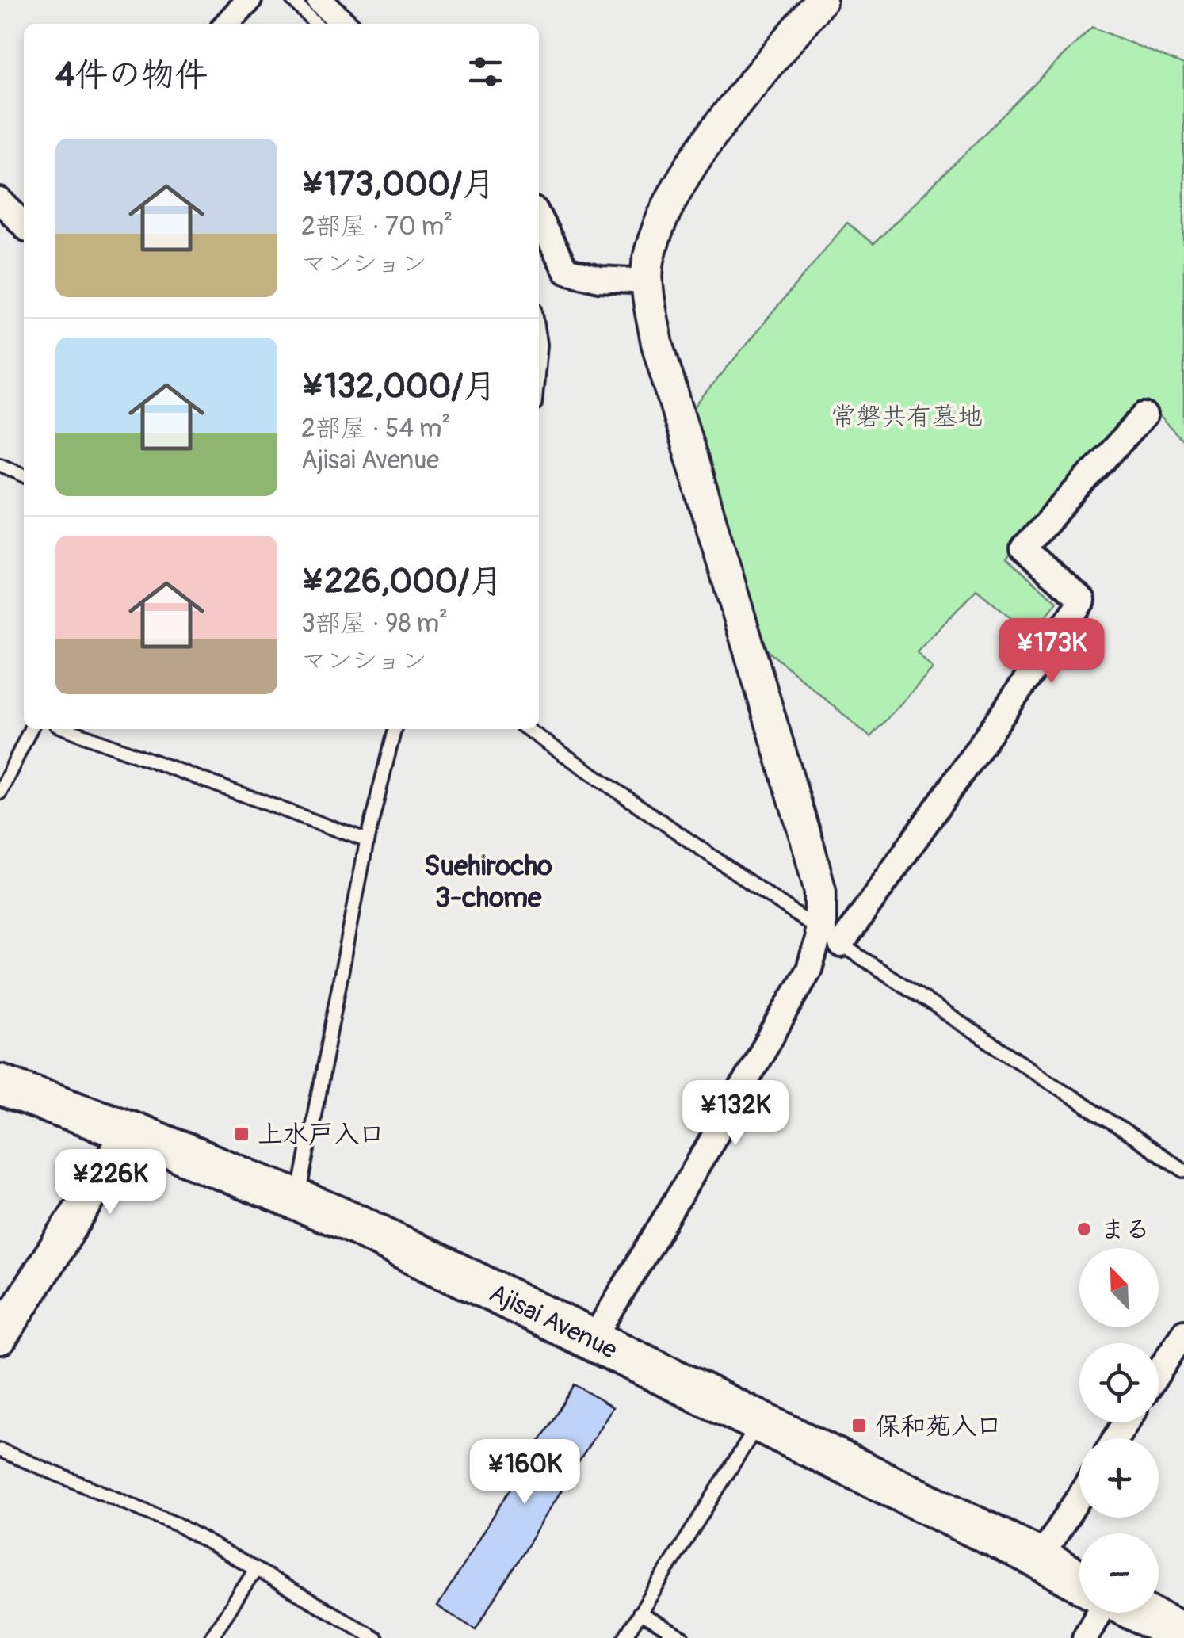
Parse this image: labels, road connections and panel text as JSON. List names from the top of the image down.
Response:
{
  "streets": {
    "highway": ["Ajisai Avenue"]
  },
  "districts": ["Suehirocho 3-chome"],
  "parks": ["常磐共有墓地"],
  "places": {
    "transit": ["上水戸入口", "保和苑入口"],
    "other": ["まる"]
  },
  "north": "top left",
  "page": {
    "heading": "4件の物件",
    "list": [
      {
        "name": "¥173,000/月",
        "note": "2部屋 · 70 m² · マンション"
      },
      {
        "name": "¥132,000/月",
        "note": "2部屋 · 54 m² · Ajisai Avenue"
      },
      {
        "name": "¥226,000/月",
        "note": "3部屋 · 98 m² · マンション"
      }
    ],
    "price": [
      "¥173K",
      "¥132K",
      "¥226K",
      "¥160K"
    ],
    "map_buttons": ["+", "−"]
  }
}
